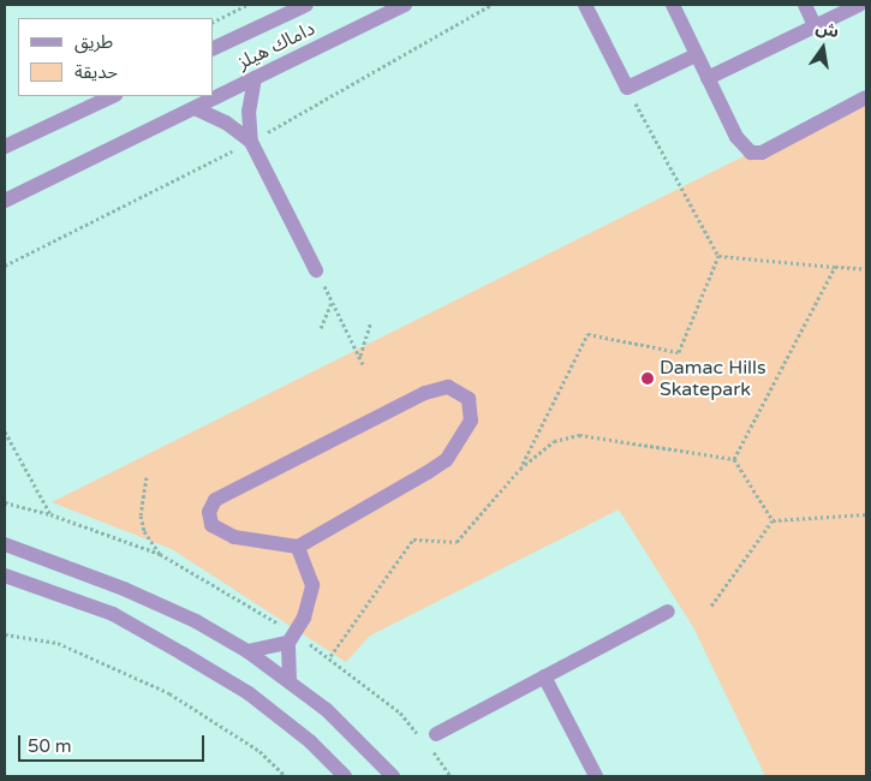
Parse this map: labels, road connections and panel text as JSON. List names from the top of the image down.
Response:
{
  "streets": {
    "street": ["داماك هيلز"]
  },
  "places": ["Damac Hills Skatepark"],
  "legend": ["طريق", "حديقة"],
  "scale_bar": "50 m",
  "north": "top"
}
